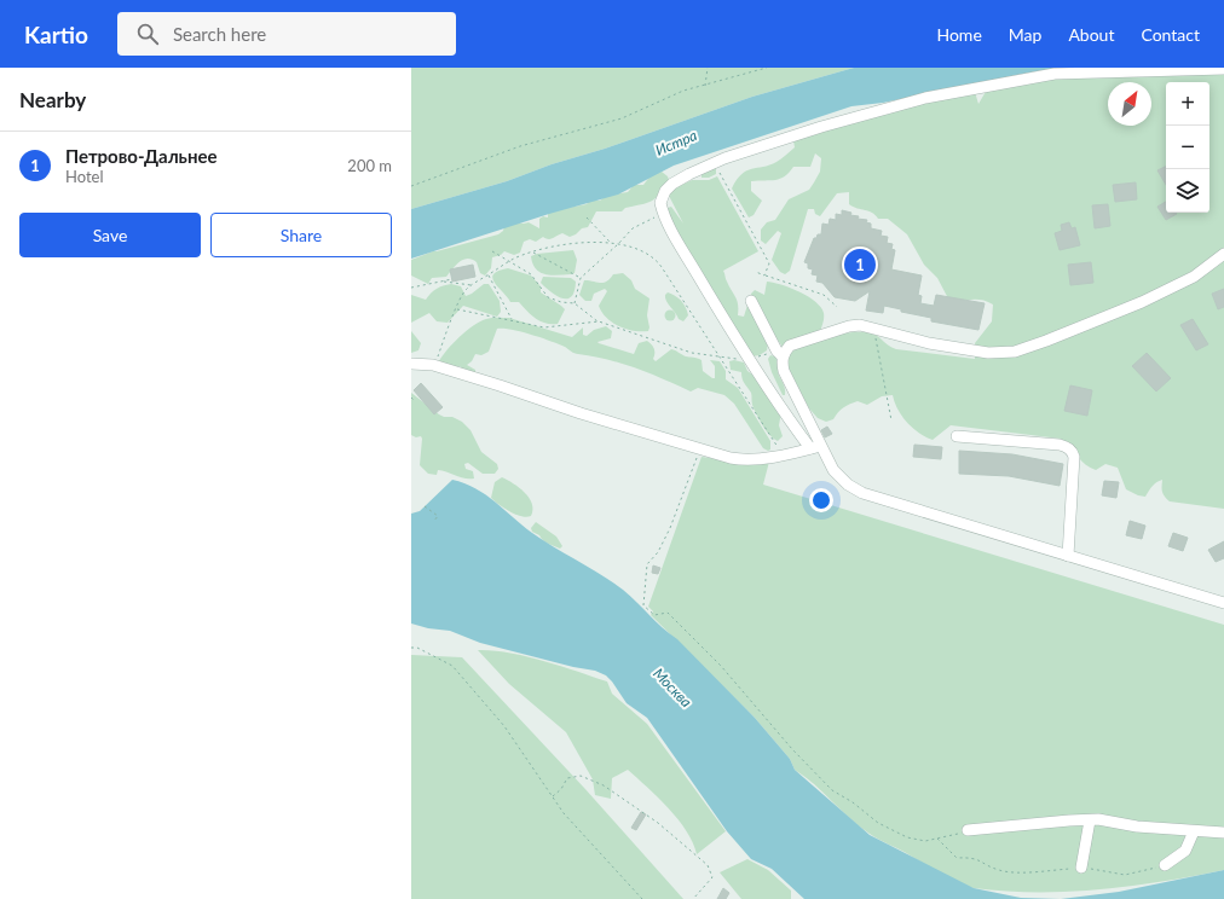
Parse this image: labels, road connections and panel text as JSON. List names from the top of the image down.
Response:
{
  "water": ["Истра", "Москва"],
  "north": "top right",
  "page": {
    "header": "Kartio",
    "search": "Search here",
    "nav": [
      "Home",
      "Map",
      "About",
      "Contact"
    ],
    "heading": "Nearby",
    "map_buttons": ["+", "−"],
    "list": [
      {
        "mark": "1",
        "name": "Петрово-Дальнее",
        "note": "Hotel",
        "value": "200 m"
      }
    ],
    "buttons": ["Save", "Share"],
    "pins": "1"
  }
}
